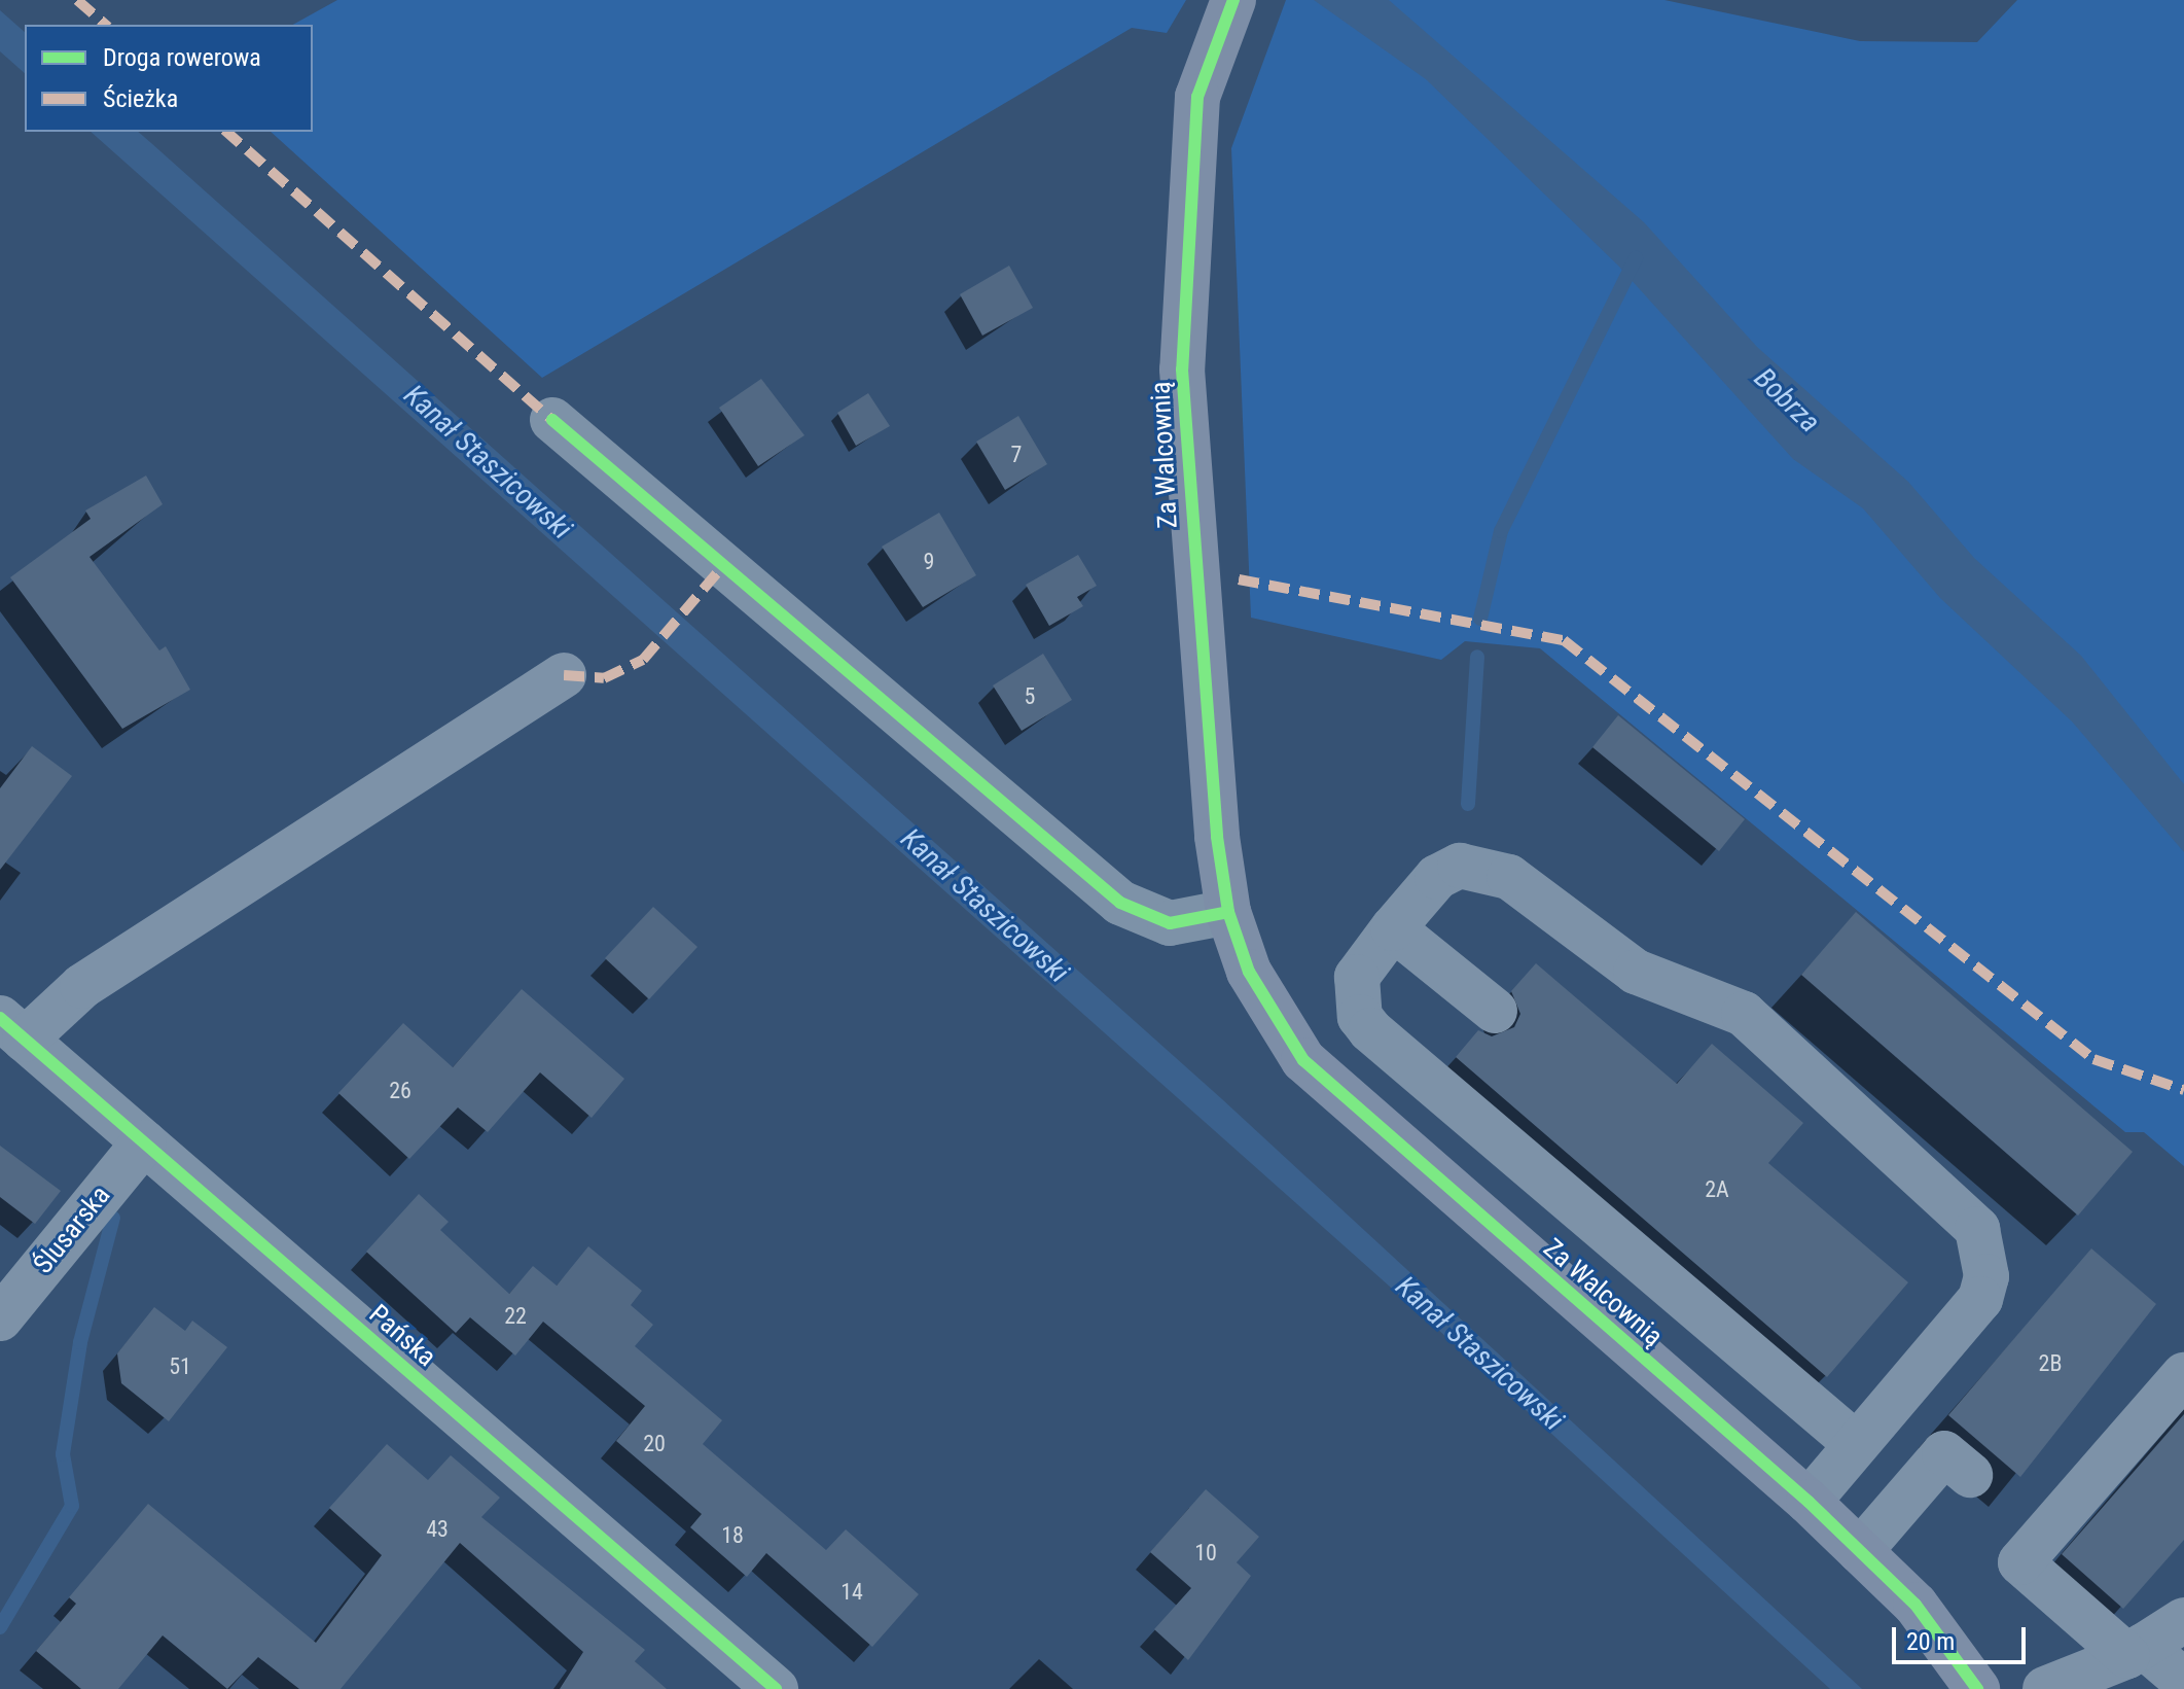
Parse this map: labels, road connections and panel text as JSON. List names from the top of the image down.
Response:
{
  "streets": {
    "main road": ["Za Walcownią"],
    "street": ["Ślusarska", "Pańska"]
  },
  "crossings": [
    ["Ślusarska", "Pańska"]
  ],
  "water": ["Bobrza", "Kanał Staszicowski"],
  "house_numbers": [
    "7",
    "9",
    "5",
    "26",
    "2A",
    "22",
    "2B",
    "51",
    "20",
    "43",
    "18",
    "10",
    "14"
  ],
  "legend": ["Droga rowerowa", "Ścieżka"],
  "scale_bar": "20 m"
}
